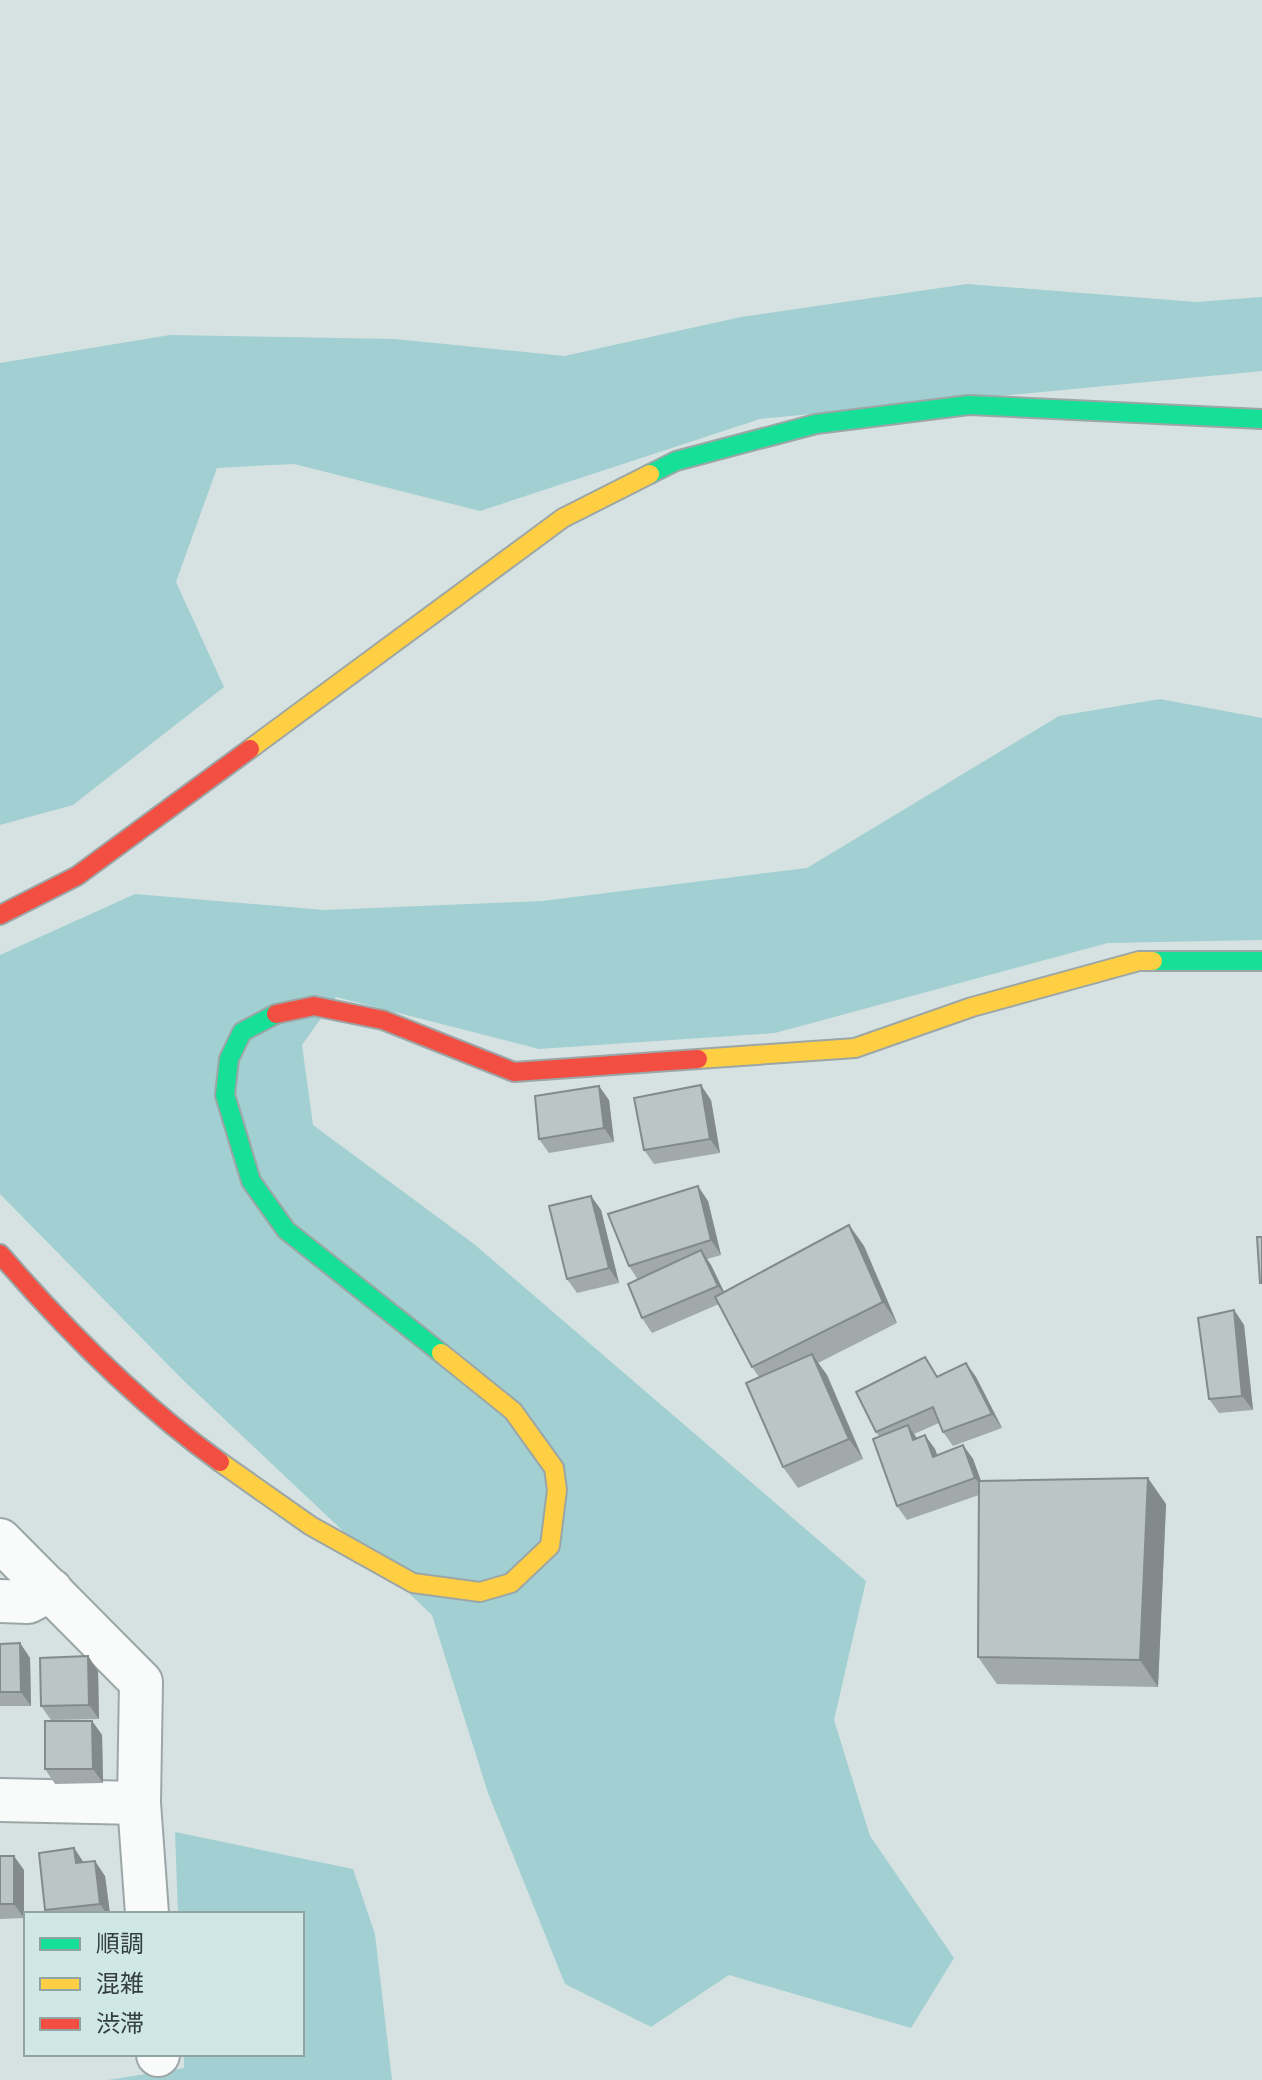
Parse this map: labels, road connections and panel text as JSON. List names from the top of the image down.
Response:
{
  "legend": ["順調", "混雑", "渋滞"]
}
